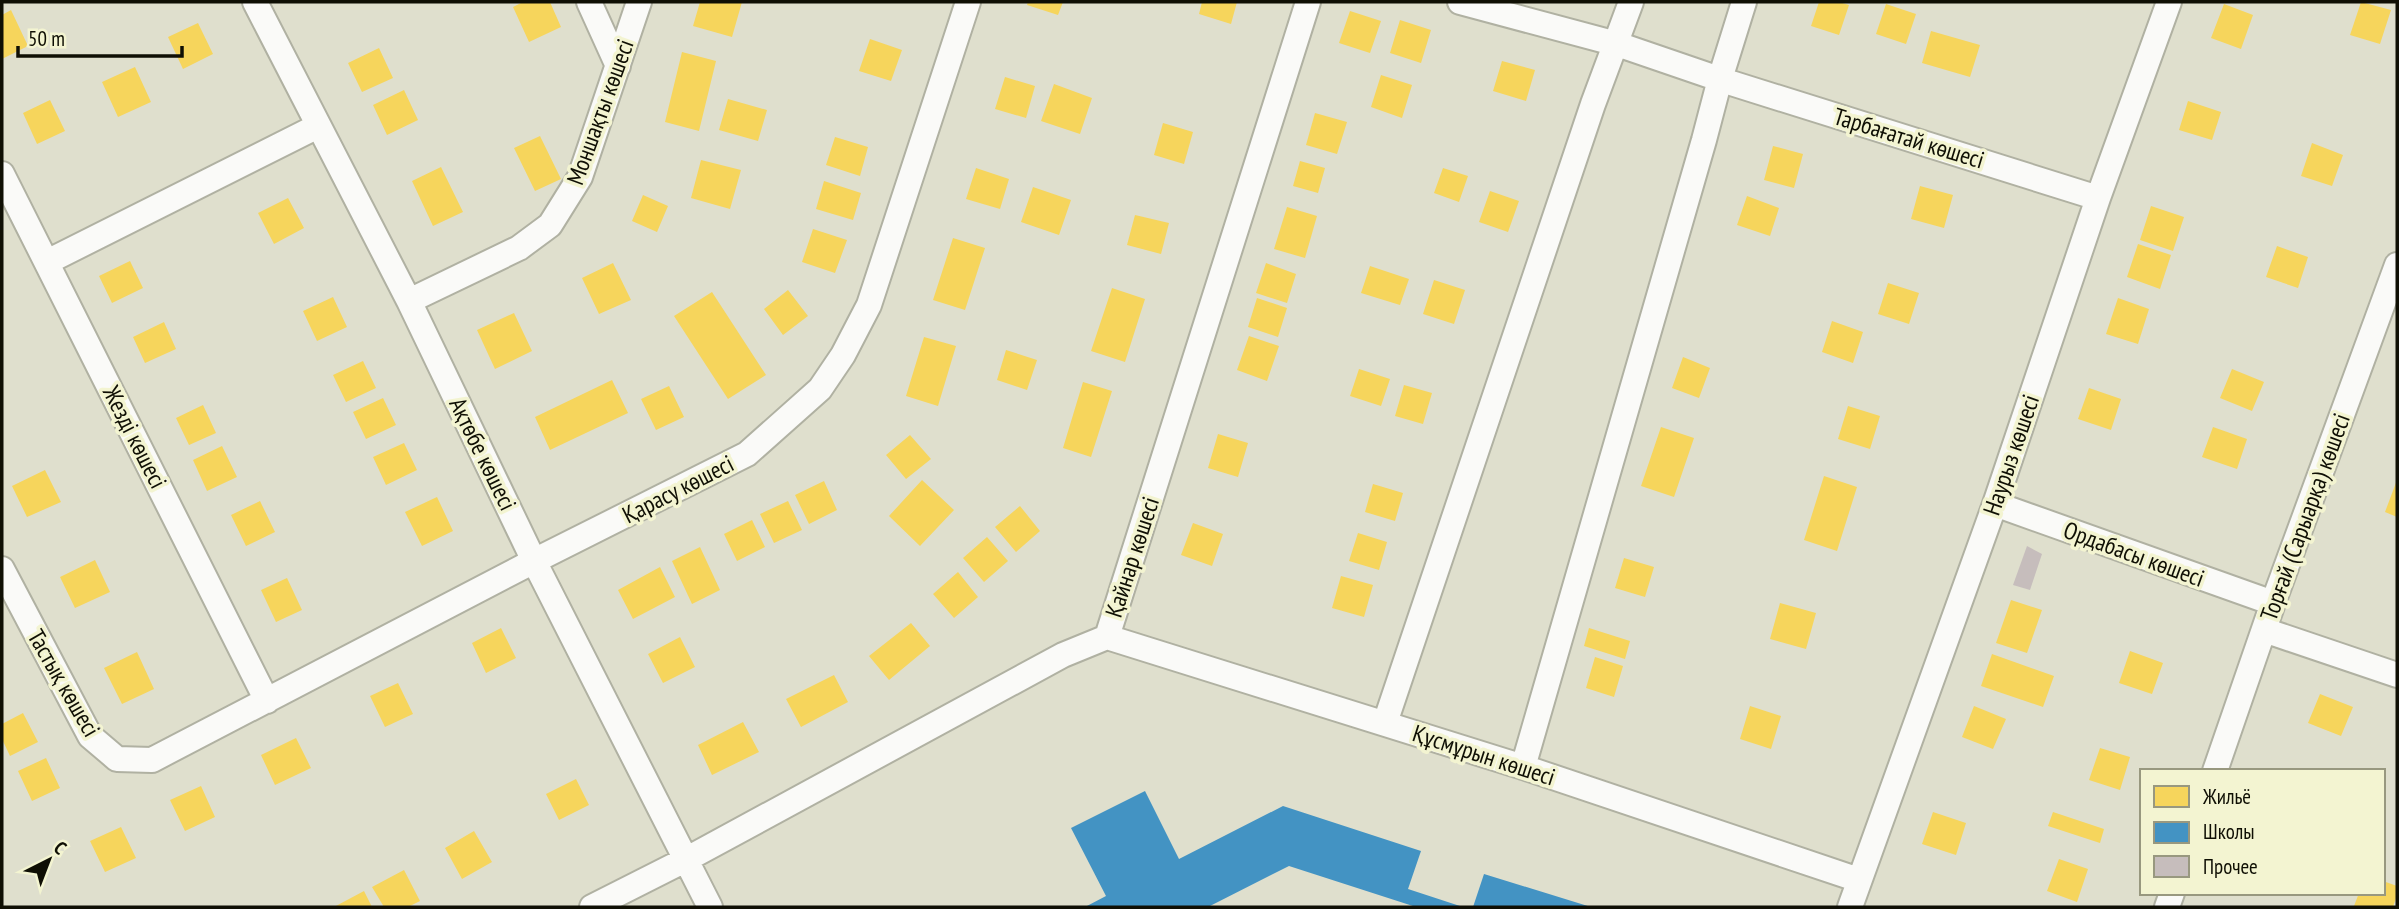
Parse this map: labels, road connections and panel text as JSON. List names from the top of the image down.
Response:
{
  "streets": {
    "street": [
      "Моншақты көшесі",
      "Тарбағатай көшесі",
      "Жезді көшесі",
      "Ақтөбе көшесі",
      "Наурыз көшесі",
      "Қарасу көшесі",
      "Торғай (Сарыарқа) көшесі",
      "Ордабасы көшесі",
      "Қайнар көшесі",
      "Тастық көшесі",
      "Құсмұрын көшесі"
    ]
  },
  "crossings": [
    ["Моншақты көшесі", "Ақтөбе көшесі"],
    ["Тарбағатай көшесі", "Наурыз көшесі"],
    ["Жезді көшесі", "Қарасу көшесі"],
    ["Ақтөбе көшесі", "Қарасу көшесі"],
    ["Ақтөбе көшесі", "Қайнар көшесі"],
    ["Наурыз көшесі", "Ордабасы көшесі"],
    ["Наурыз көшесі", "Құсмұрын көшесі"],
    ["Қарасу көшесі", "Тастық көшесі"],
    ["Торғай (Сарыарқа) көшесі", "Ордабасы көшесі"],
    ["Қайнар көшесі", "Құсмұрын көшесі"]
  ],
  "legend": ["Жильё", "Школы", "Прочее"],
  "scale_bar": "50 m",
  "north": "top right"
}
